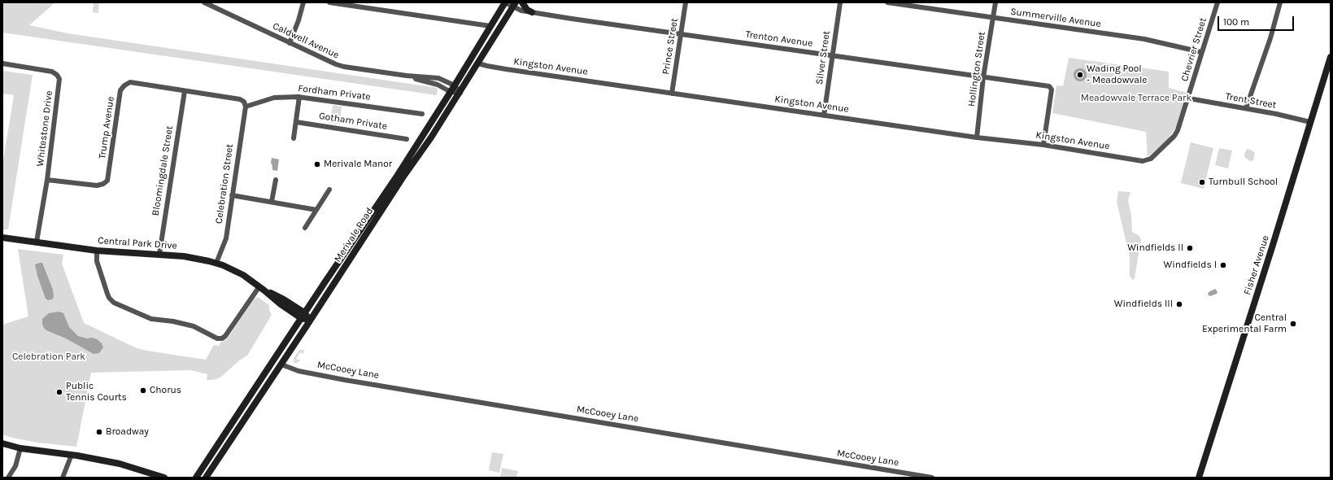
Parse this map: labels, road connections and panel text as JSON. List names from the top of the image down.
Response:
{
  "streets": {
    "main road": ["Merivale Road", "Central Park Drive", "Fisher Avenue"],
    "street": [
      "Summerville Avenue",
      "Trenton Avenue",
      "Caldwell Avenue",
      "Prince Street",
      "Chevrier Street",
      "Silver Street",
      "Kingston Avenue",
      "Hollington Street",
      "Fordham Private",
      "Trent Street",
      "Gotham Private",
      "Trump Avenue",
      "Whitestone Drive",
      "Bloomingdale Street",
      "Celebration Street",
      "McCooey Lane"
    ]
  },
  "crossings": [
    ["Summerville Avenue", "Chevrier Street"],
    ["Summerville Avenue", "Hollington Street"],
    ["Trenton Avenue", "Prince Street"],
    ["Trenton Avenue", "Silver Street"],
    ["Trenton Avenue", "Kingston Avenue"],
    ["Trenton Avenue", "Hollington Street"],
    ["Trenton Avenue", "Merivale Road"],
    ["Caldwell Avenue", "Merivale Road"],
    ["Prince Street", "Kingston Avenue"],
    ["Chevrier Street", "Kingston Avenue"],
    ["Chevrier Street", "Trent Street"],
    ["Silver Street", "Kingston Avenue"],
    ["Kingston Avenue", "Hollington Street"],
    ["Kingston Avenue", "Merivale Road"],
    ["Fordham Private", "Trump Avenue"],
    ["Fordham Private", "Celebration Street"],
    ["Trent Street", "Fisher Avenue"],
    ["Trump Avenue", "Whitestone Drive"],
    ["Trump Avenue", "Bloomingdale Street"],
    ["Trump Avenue", "Celebration Street"],
    ["Whitestone Drive", "Central Park Drive"],
    ["Bloomingdale Street", "Central Park Drive"],
    ["Celebration Street", "Central Park Drive"],
    ["Merivale Road", "Central Park Drive"],
    ["Merivale Road", "McCooey Lane"]
  ],
  "parks": ["Meadowvale Terrace Park", "Celebration Park"],
  "places": [
    "Wading Pool - Meadowvale",
    "Merivale Manor",
    "Turnbull School",
    "Windfields II",
    "Windfields I",
    "Windfields III",
    "Central Experimental Farm",
    "Chorus",
    "Public Tennis Courts",
    "Broadway"
  ],
  "scale_bar": "100 m"
}
